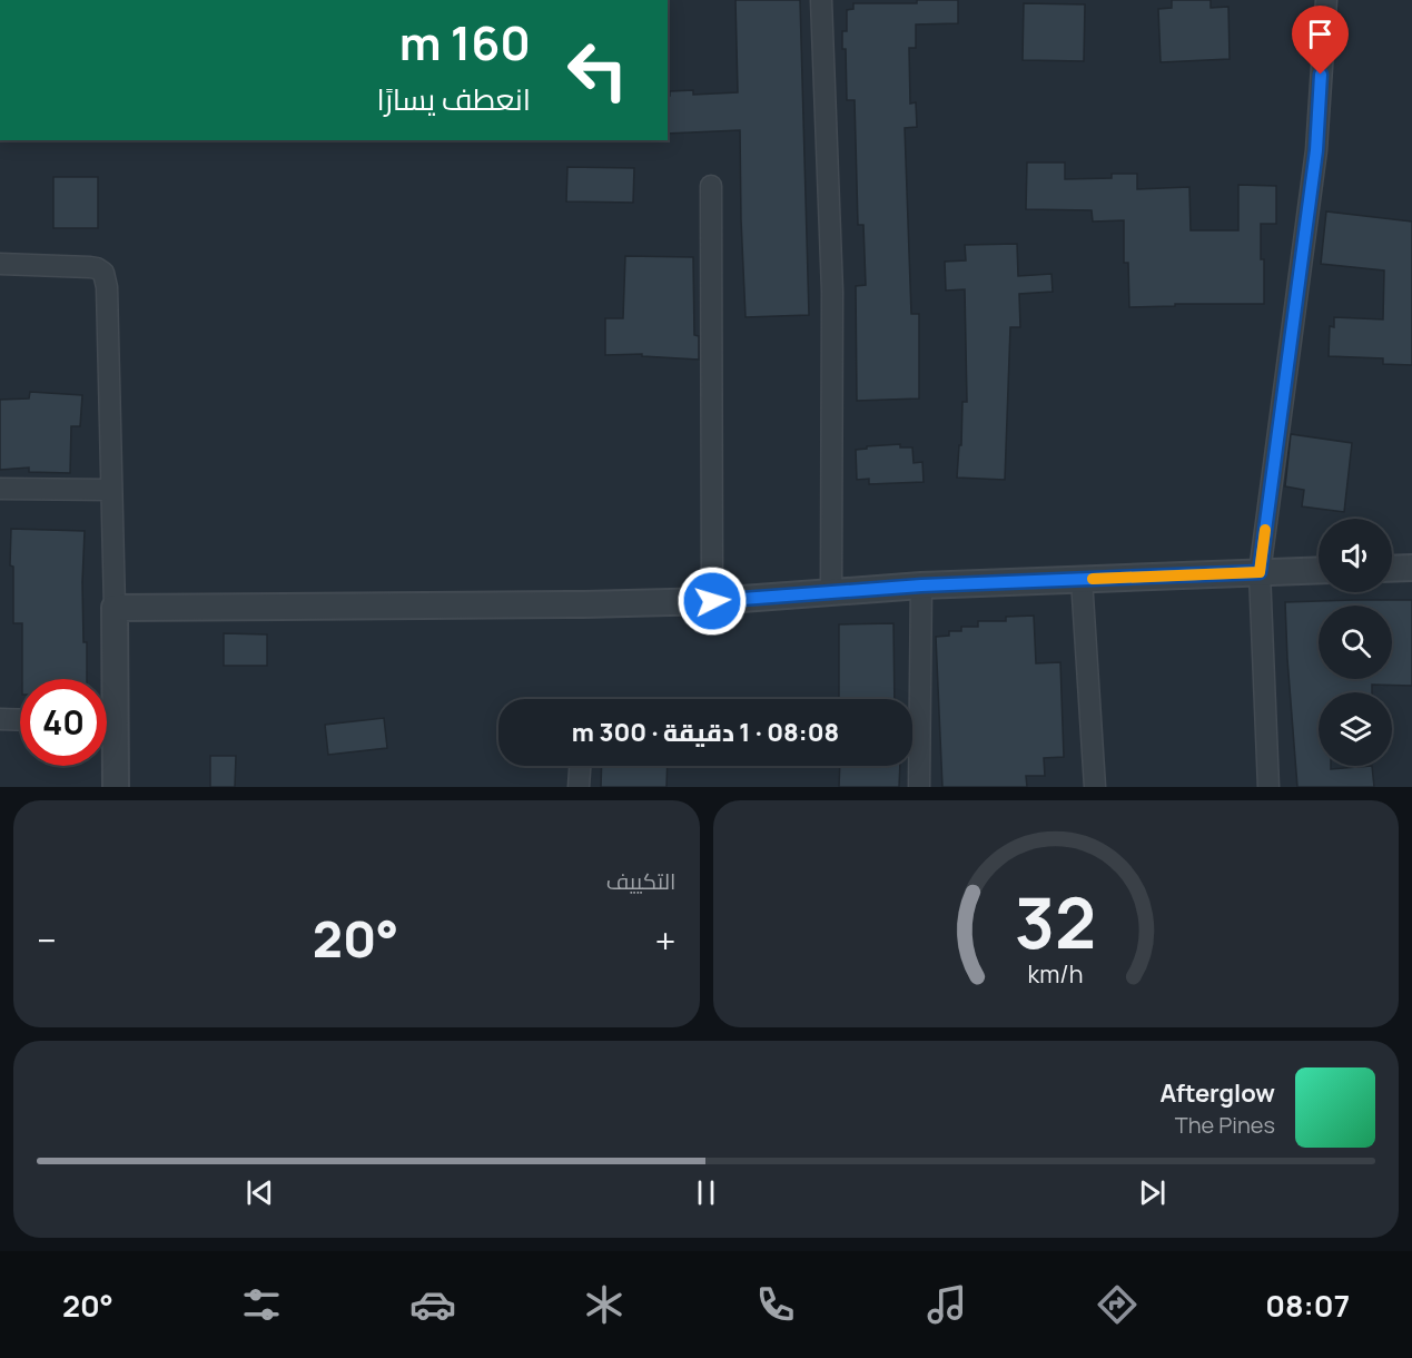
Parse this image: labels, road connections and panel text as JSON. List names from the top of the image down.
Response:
{
  "page": {
    "turn": ["160 m", "انعطف يسارًا"],
    "limit": "40",
    "trip": "08:08 · 1 دقيقة · 300 m",
    "tile": "التكييف",
    "heat": ["−", "20°", "+"],
    "song": ["Afterglow", "The Pines"],
    "tabs": ["08:07", "20°"],
    "gauge": ["32", "km/h"]
  }
}
